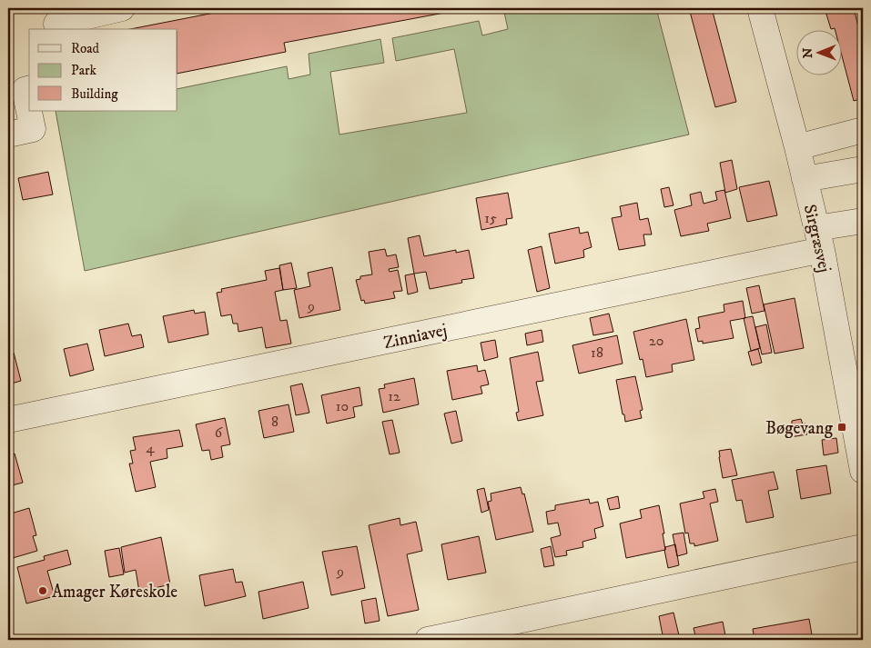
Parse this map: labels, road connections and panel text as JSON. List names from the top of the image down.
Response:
{
  "streets": {
    "street": ["Sirgræsvej", "Zinniavej"]
  },
  "crossings": [
    ["Sirgræsvej", "Zinniavej"]
  ],
  "places": {
    "transit": ["Bøgevang"],
    "other": ["Amager Køreskole"]
  },
  "house_numbers": [
    "15",
    "9",
    "20",
    "18",
    "12",
    "10",
    "8",
    "6",
    "4",
    "9"
  ],
  "legend": ["Road", "Park", "Building"],
  "north": "left"
}
